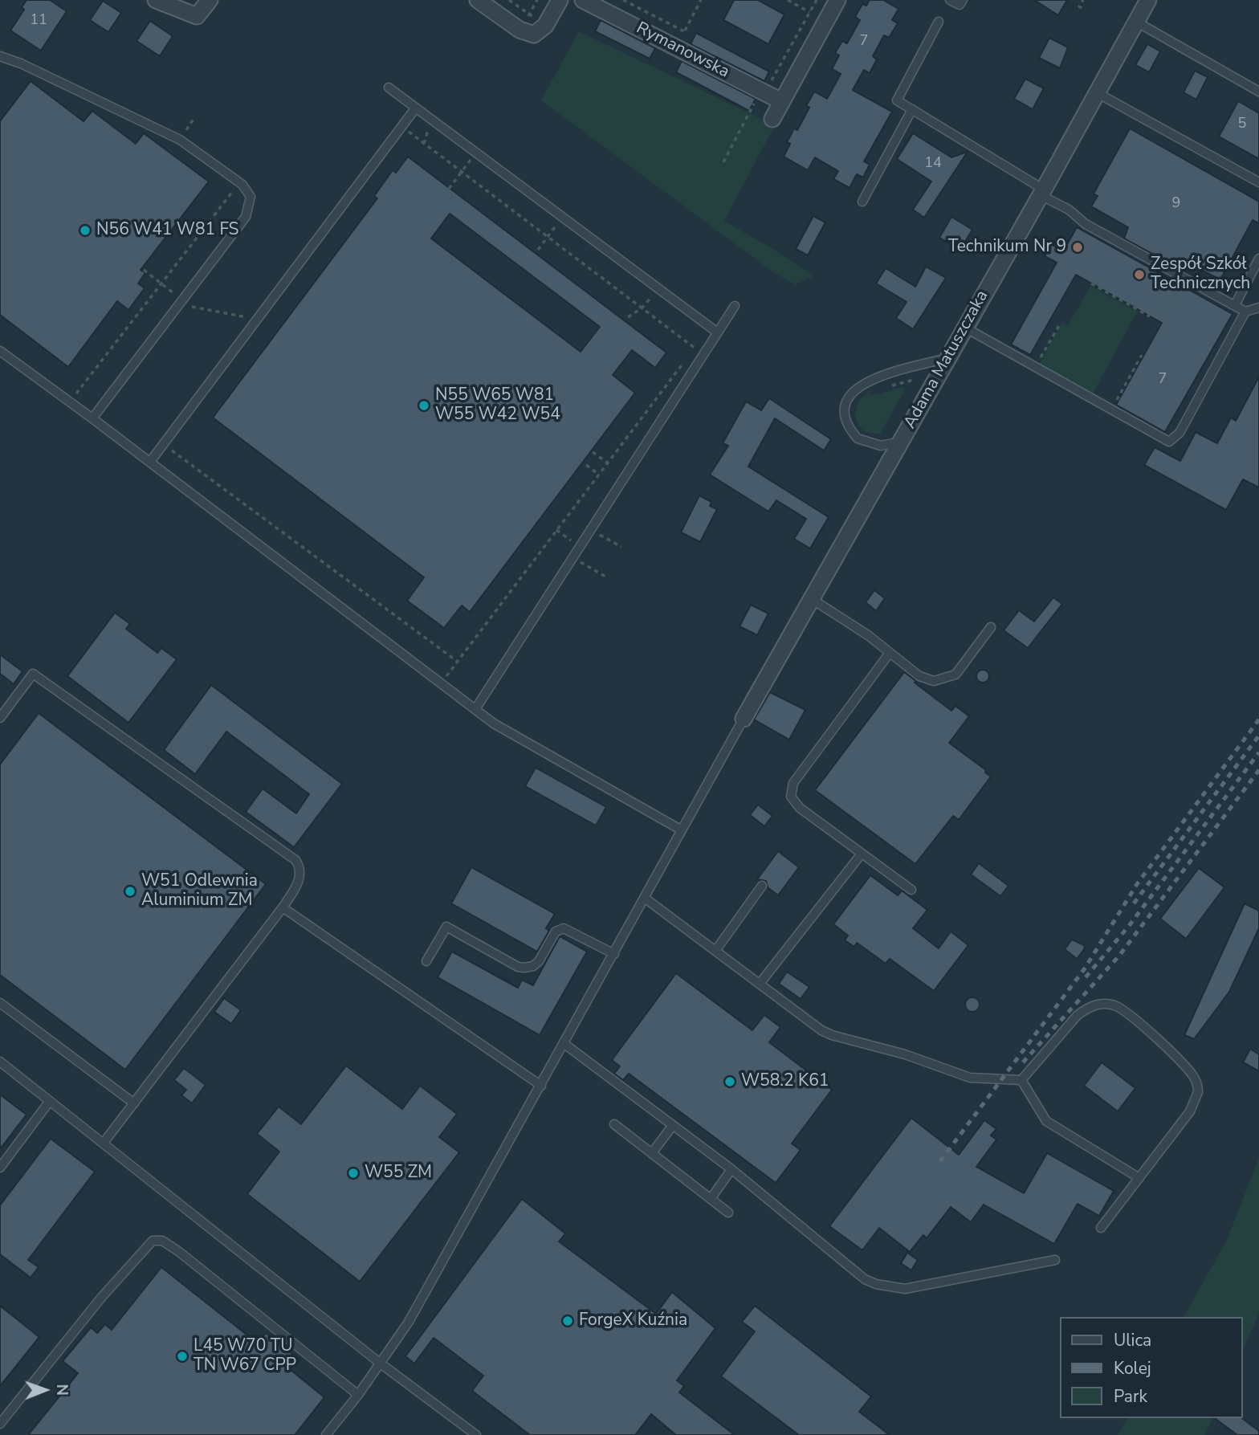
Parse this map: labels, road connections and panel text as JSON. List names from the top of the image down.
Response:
{
  "streets": {
    "street": ["Rymanowska", "Adama Matuszczaka"]
  },
  "places": [
    "N56 W41 W81 FS",
    "Technikum Nr 9",
    "Zespół Szkół Technicznych",
    "N55 W65 W81 W55 W42 W54",
    "W51 Odlewnia Aluminium ZM",
    "W58.2 K61",
    "W55 ZM",
    "ForgeX Kuźnia",
    "L45 W70 TU TN W67 CPP"
  ],
  "house_numbers": [
    "11",
    "7",
    "5",
    "14",
    "9",
    "7"
  ],
  "legend": ["Ulica", "Kolej", "Park"],
  "north": "right"
}
